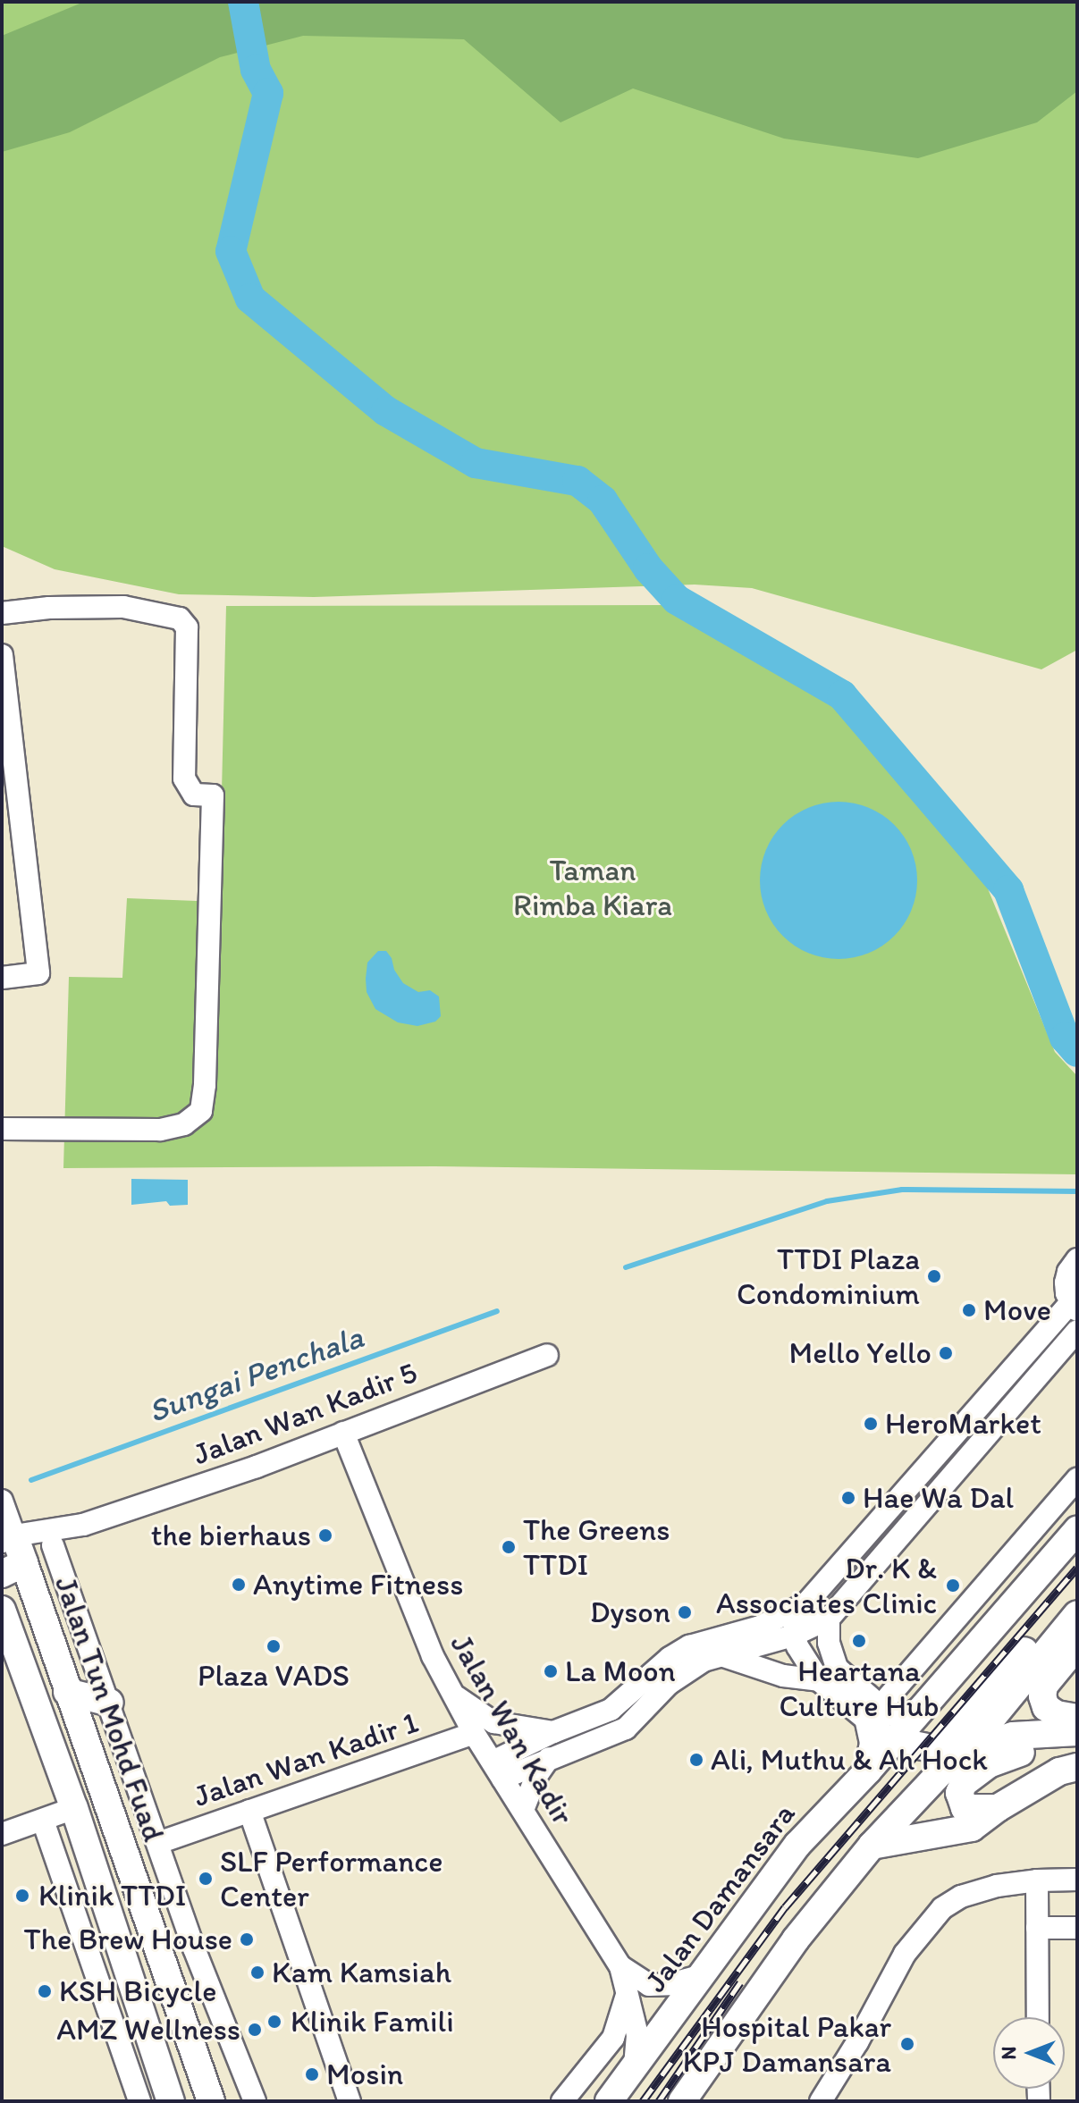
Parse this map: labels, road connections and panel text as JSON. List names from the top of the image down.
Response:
{
  "streets": {
    "main road": ["Jalan Tun Mohd Fuad", "Jalan Damansara"],
    "street": ["Jalan Wan Kadir 5", "Jalan Wan Kadir", "Jalan Wan Kadir 1"]
  },
  "crossings": [
    ["Jalan Wan Kadir 5", "Jalan Tun Mohd Fuad"],
    ["Jalan Wan Kadir 5", "Jalan Wan Kadir"],
    ["Jalan Tun Mohd Fuad", "Jalan Wan Kadir 1"],
    ["Jalan Wan Kadir", "Jalan Wan Kadir 1"],
    ["Jalan Wan Kadir", "Jalan Damansara"]
  ],
  "water": ["Sungai Penchala"],
  "parks": ["Taman Rimba Kiara"],
  "places": [
    "TTDI Plaza Condominium",
    "Move",
    "Mello Yello",
    "HeroMarket",
    "Hae Wa Dal",
    "the bierhaus",
    "The Greens TTDI",
    "Anytime Fitness",
    "Dr. K & Associates Clinic",
    "Dyson",
    "Heartana Culture Hub",
    "Plaza VADS",
    "La Moon",
    "Ali, Muthu & Ah Hock",
    "SLF Performance Center",
    "Klinik TTDI",
    "The Brew House",
    "Kam Kamsiah",
    "KSH Bicycle",
    "Klinik Famili",
    "AMZ Wellness",
    "Hospital Pakar KPJ Damansara",
    "Mosin"
  ],
  "north": "left"
}
